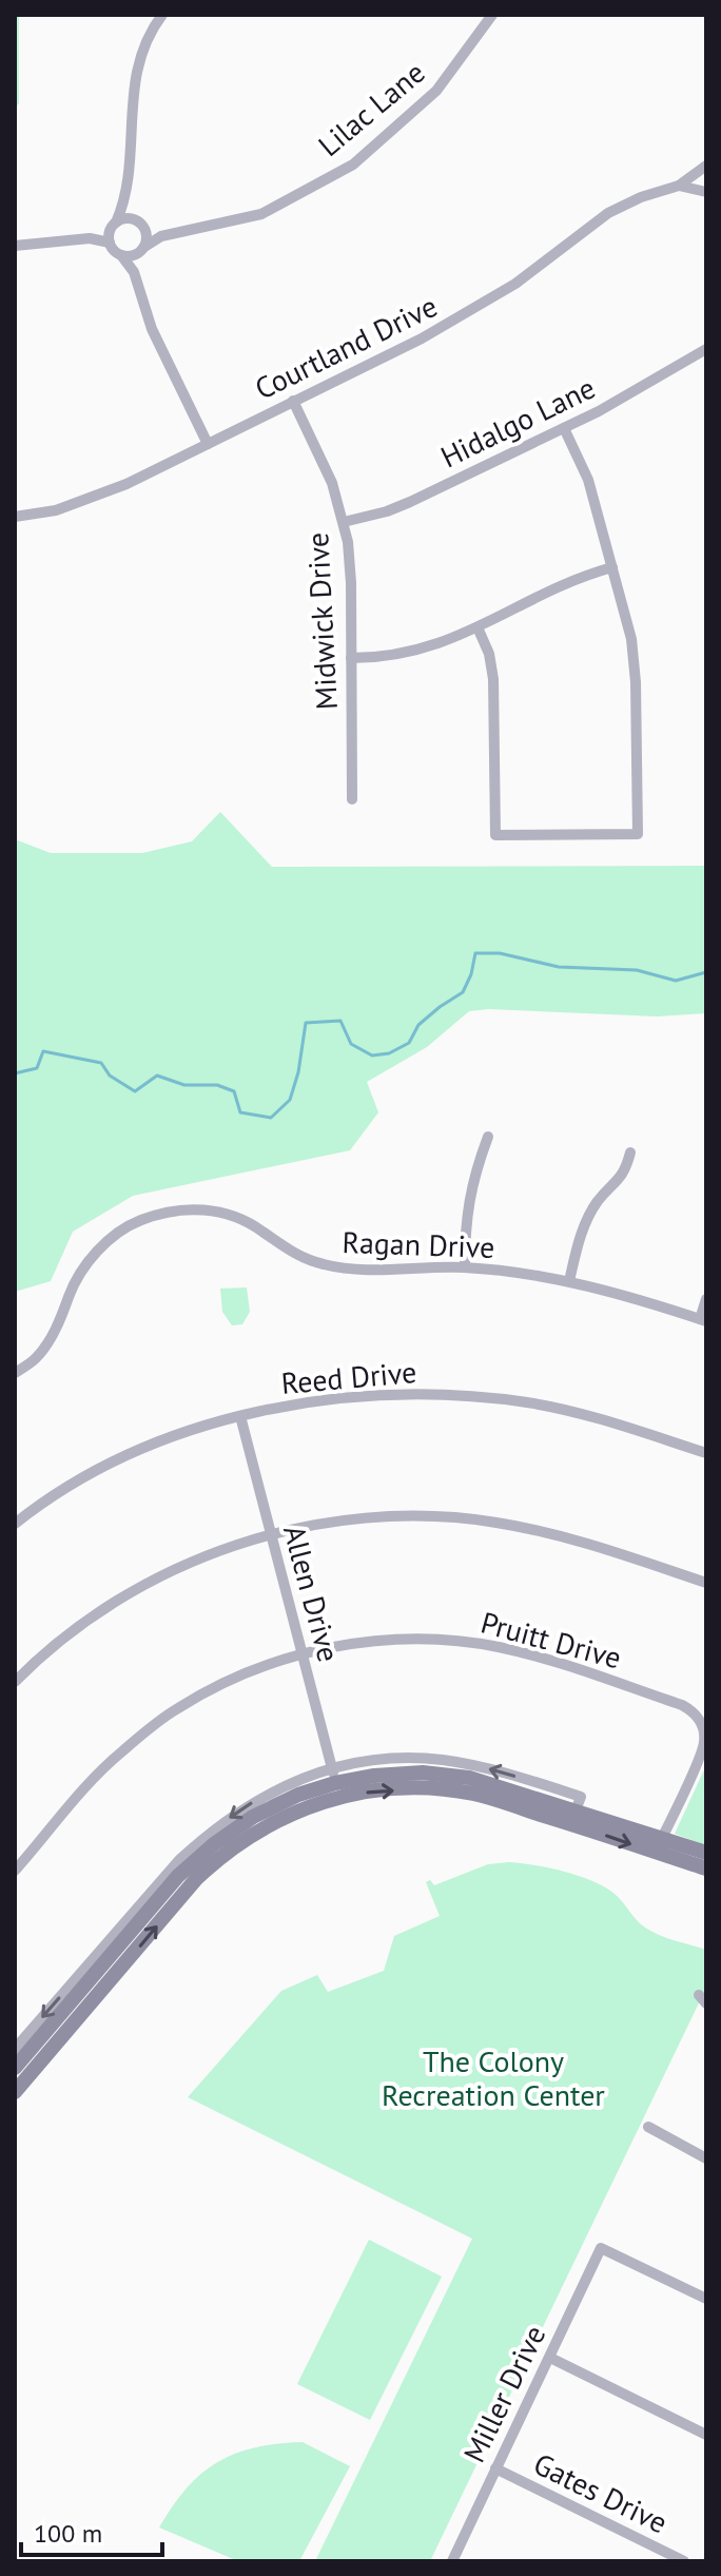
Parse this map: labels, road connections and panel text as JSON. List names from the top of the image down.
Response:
{
  "streets": {
    "street": [
      "Lilac Lane",
      "Courtland Drive",
      "Hidalgo Lane",
      "Midwick Drive",
      "Ragan Drive",
      "Reed Drive",
      "Allen Drive",
      "Pruitt Drive",
      "Miller Drive",
      "Gates Drive"
    ]
  },
  "crossings": [
    ["Courtland Drive", "Midwick Drive"],
    ["Hidalgo Lane", "Midwick Drive"],
    ["Reed Drive", "Allen Drive"],
    ["Allen Drive", "Pruitt Drive"],
    ["Miller Drive", "Gates Drive"]
  ],
  "parks": ["The Colony Recreation Center"],
  "scale_bar": "100 m"
}
